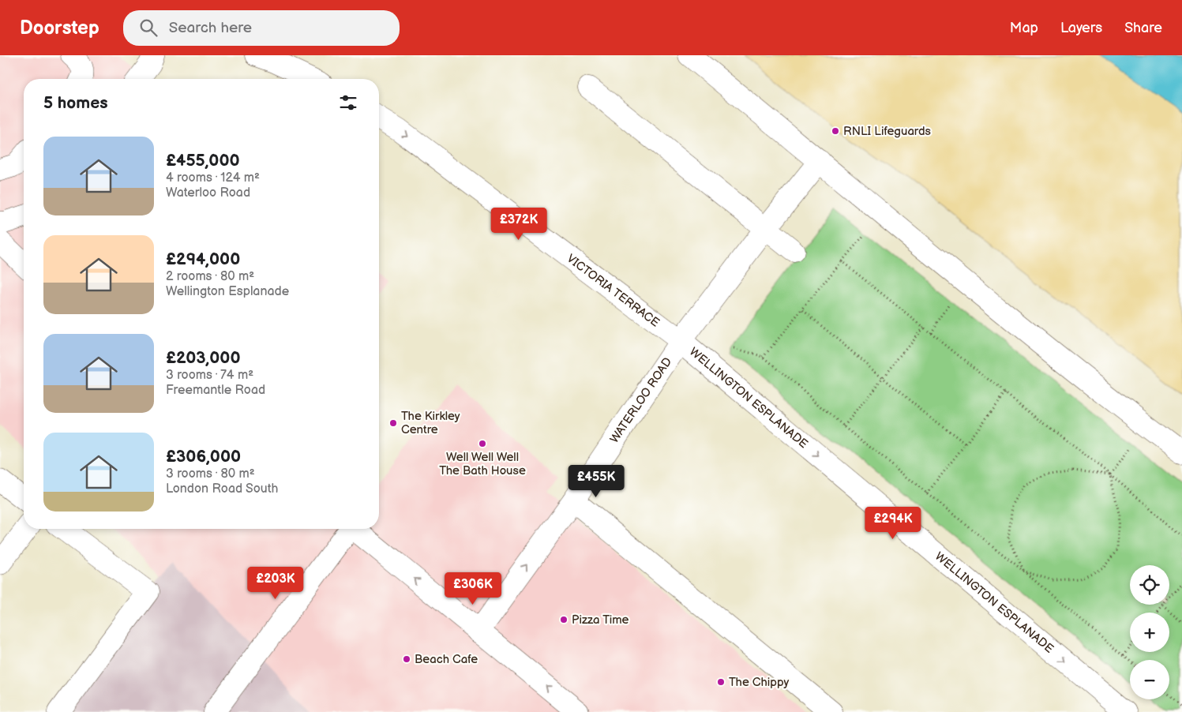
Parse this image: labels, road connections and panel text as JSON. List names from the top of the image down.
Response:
{
  "streets": {
    "street": ["VICTORIA TERRACE", "WELLINGTON ESPLANADE", "WATERLOO ROAD"]
  },
  "crossings": [
    ["VICTORIA TERRACE", "WELLINGTON ESPLANADE"],
    ["VICTORIA TERRACE", "WATERLOO ROAD"],
    ["WELLINGTON ESPLANADE", "WATERLOO ROAD"]
  ],
  "places": [
    "RNLI Lifeguards",
    "The Kirkley Centre",
    "Well Well Well The Bath House",
    "Pizza Time",
    "Beach Cafe",
    "The Chippy"
  ],
  "page": {
    "header": "Doorstep",
    "search": "Search here",
    "nav": ["Map", "Layers", "Share"],
    "heading": "5 homes",
    "list": [
      {
        "name": "£455,000",
        "note": "4 rooms · 124 m² · Waterloo Road"
      },
      {
        "name": "£294,000",
        "note": "2 rooms · 80 m² · Wellington Esplanade"
      },
      {
        "name": "£203,000",
        "note": "3 rooms · 74 m² · Freemantle Road"
      },
      {
        "name": "£306,000",
        "note": "3 rooms · 80 m² · London Road South"
      }
    ],
    "price": [
      "£372K",
      "£455K",
      "£294K",
      "£203K",
      "£306K"
    ],
    "map_buttons": ["+", "−"]
  }
}
